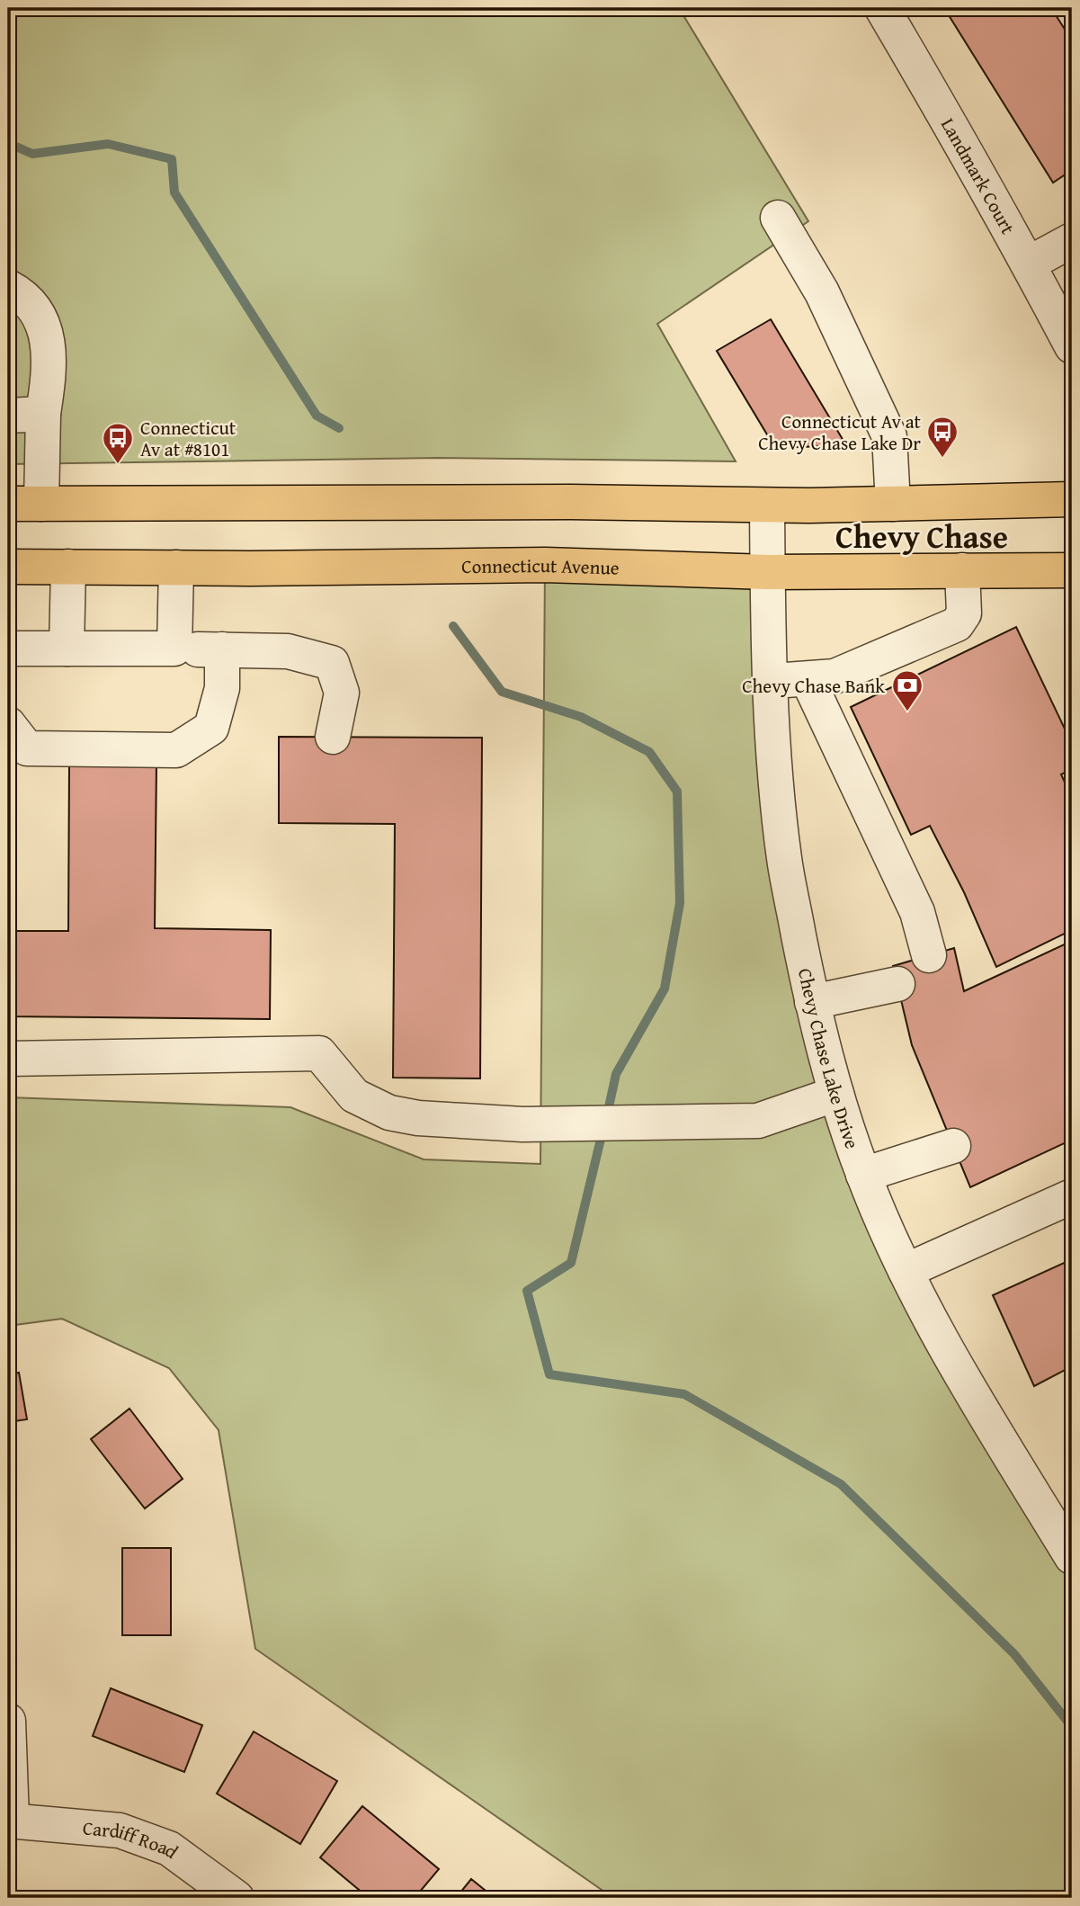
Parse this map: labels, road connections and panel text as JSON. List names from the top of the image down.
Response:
{
  "streets": {
    "main road": ["Connecticut Avenue"],
    "street": ["Landmark Court", "Chevy Chase Lake Drive", "Cardiff Road"]
  },
  "crossings": [
    ["Connecticut Avenue", "Chevy Chase Lake Drive"]
  ],
  "districts": ["Chevy Chase"],
  "places": {
    "bus stop": ["Connecticut Av at Chevy Chase Lake Dr", "Connecticut Av at #8101"],
    "bank": ["Chevy Chase Bank"]
  }
}
